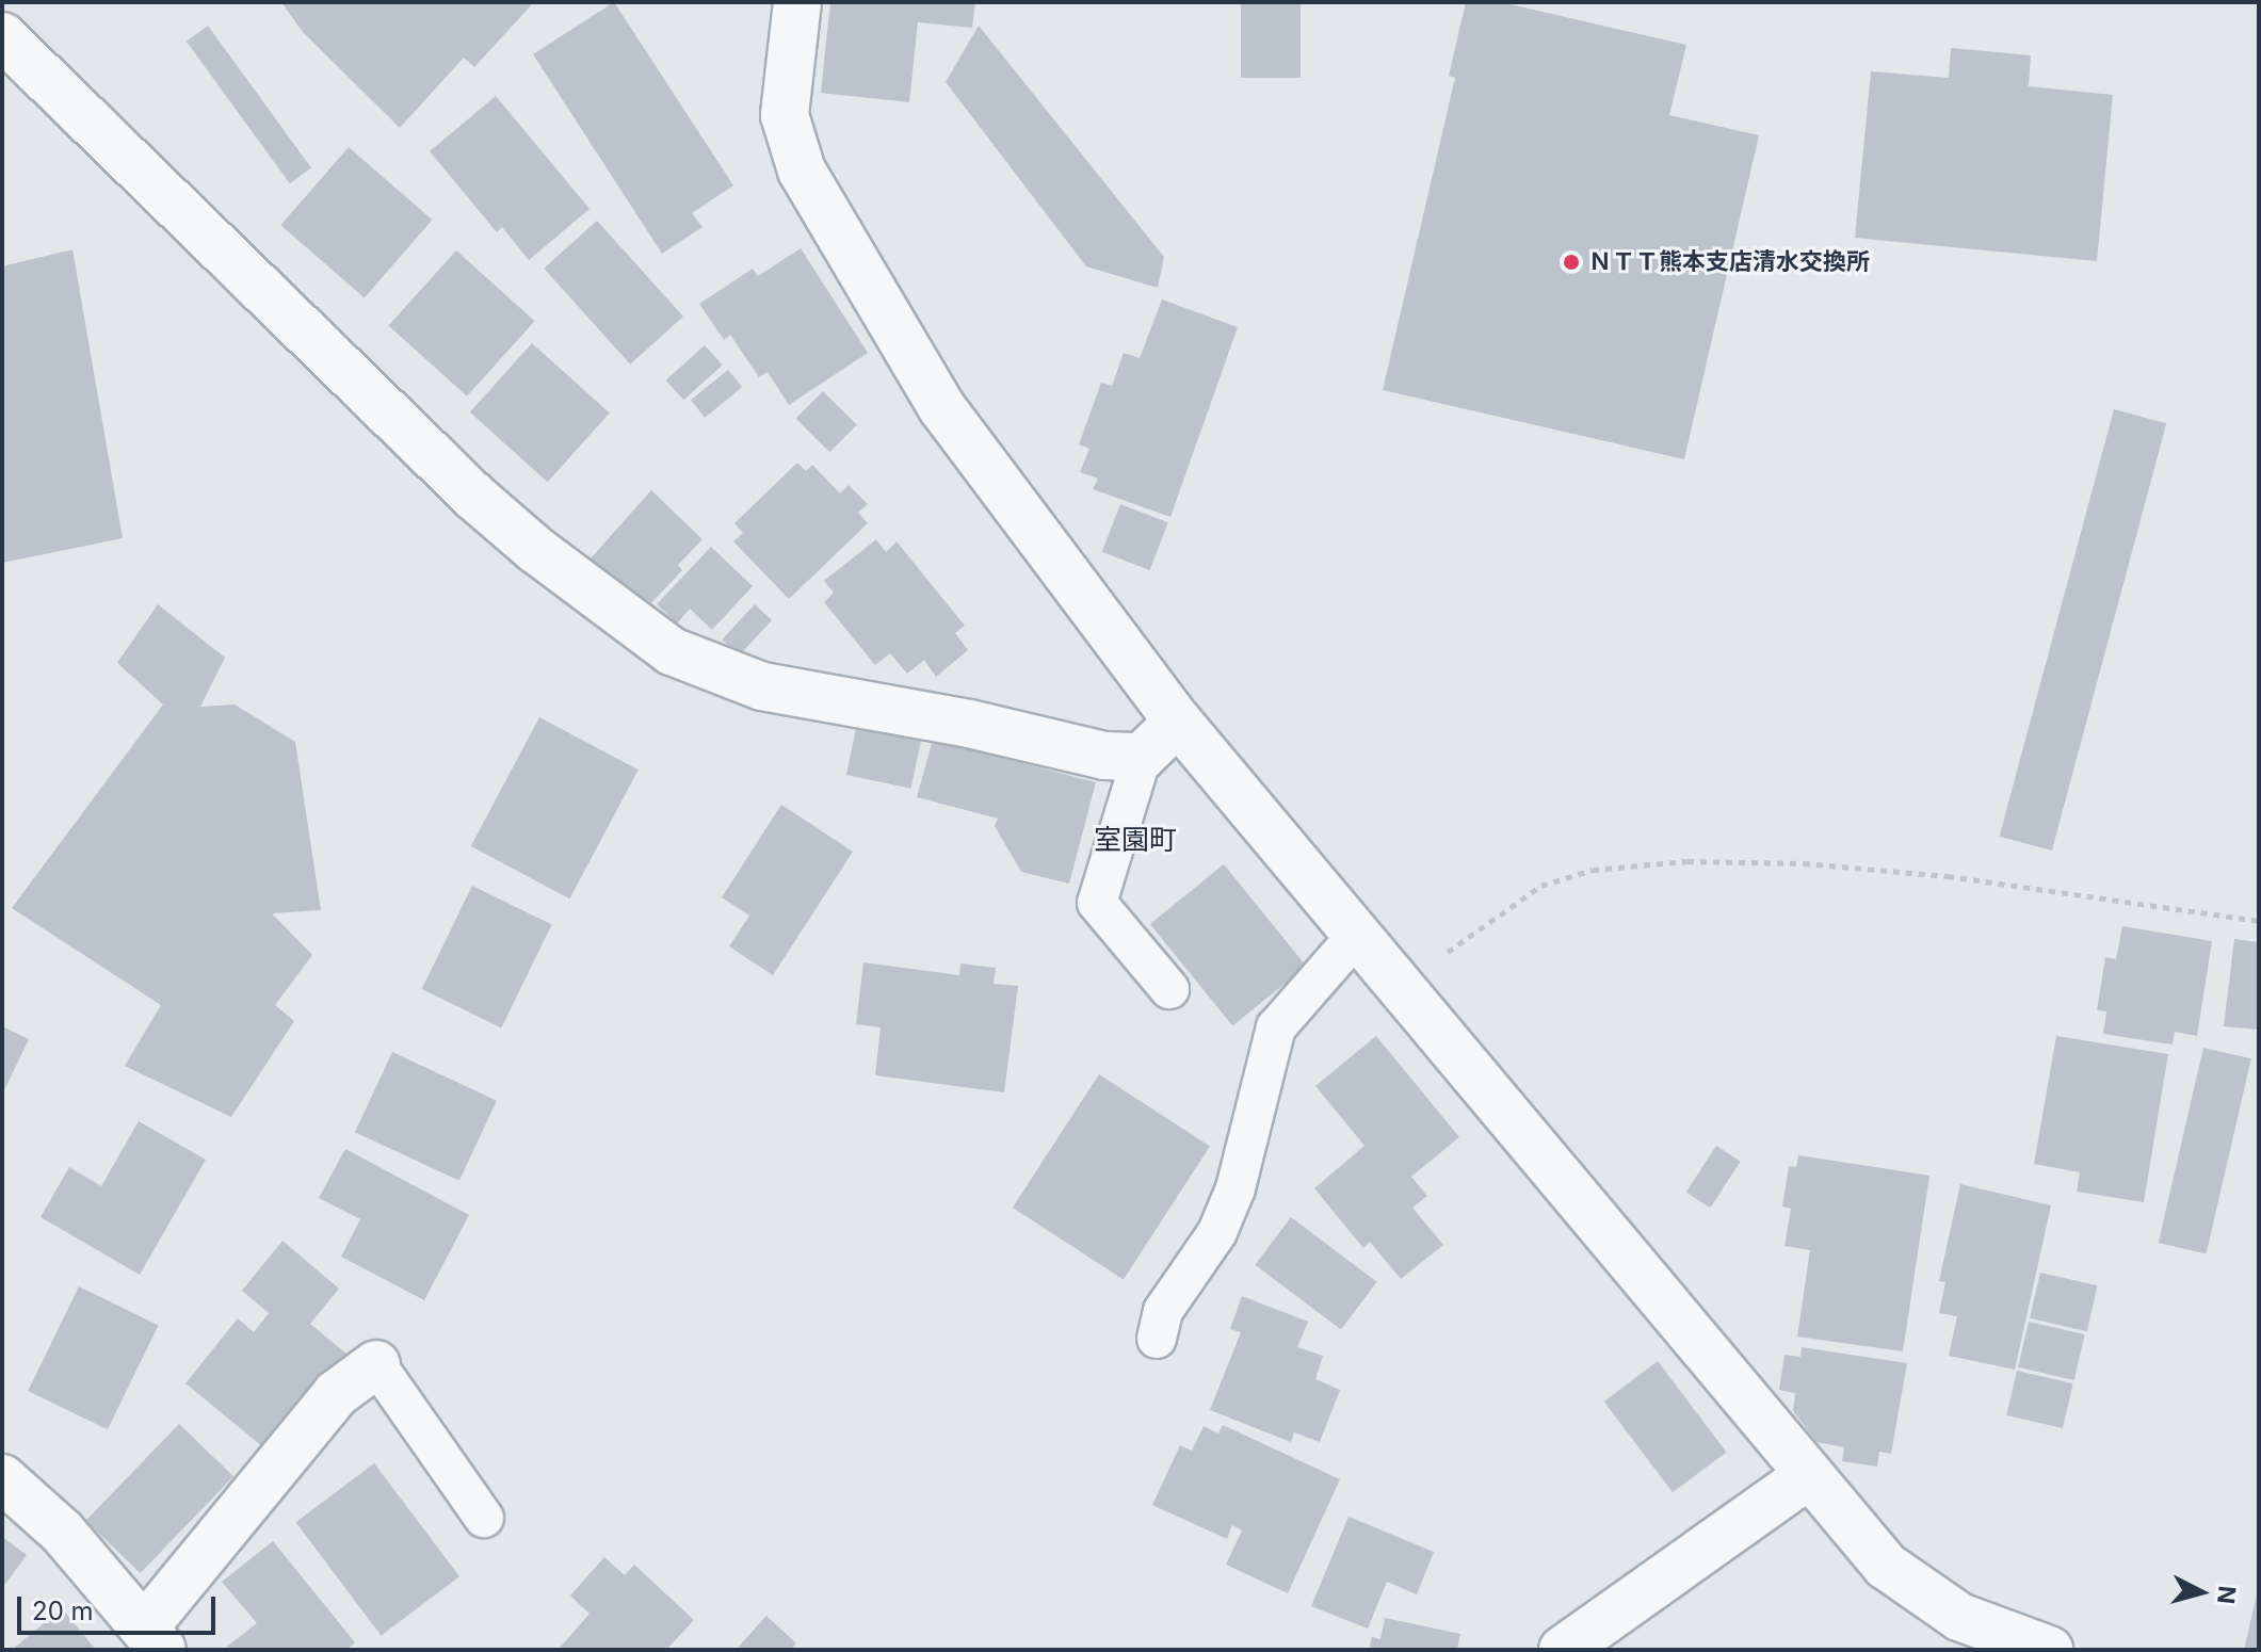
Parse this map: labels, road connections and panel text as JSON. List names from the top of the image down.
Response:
{
  "districts": ["室園町"],
  "places": ["ＮＴＴ熊本支店清水交換所"],
  "scale_bar": "20 m",
  "north": "right"
}
